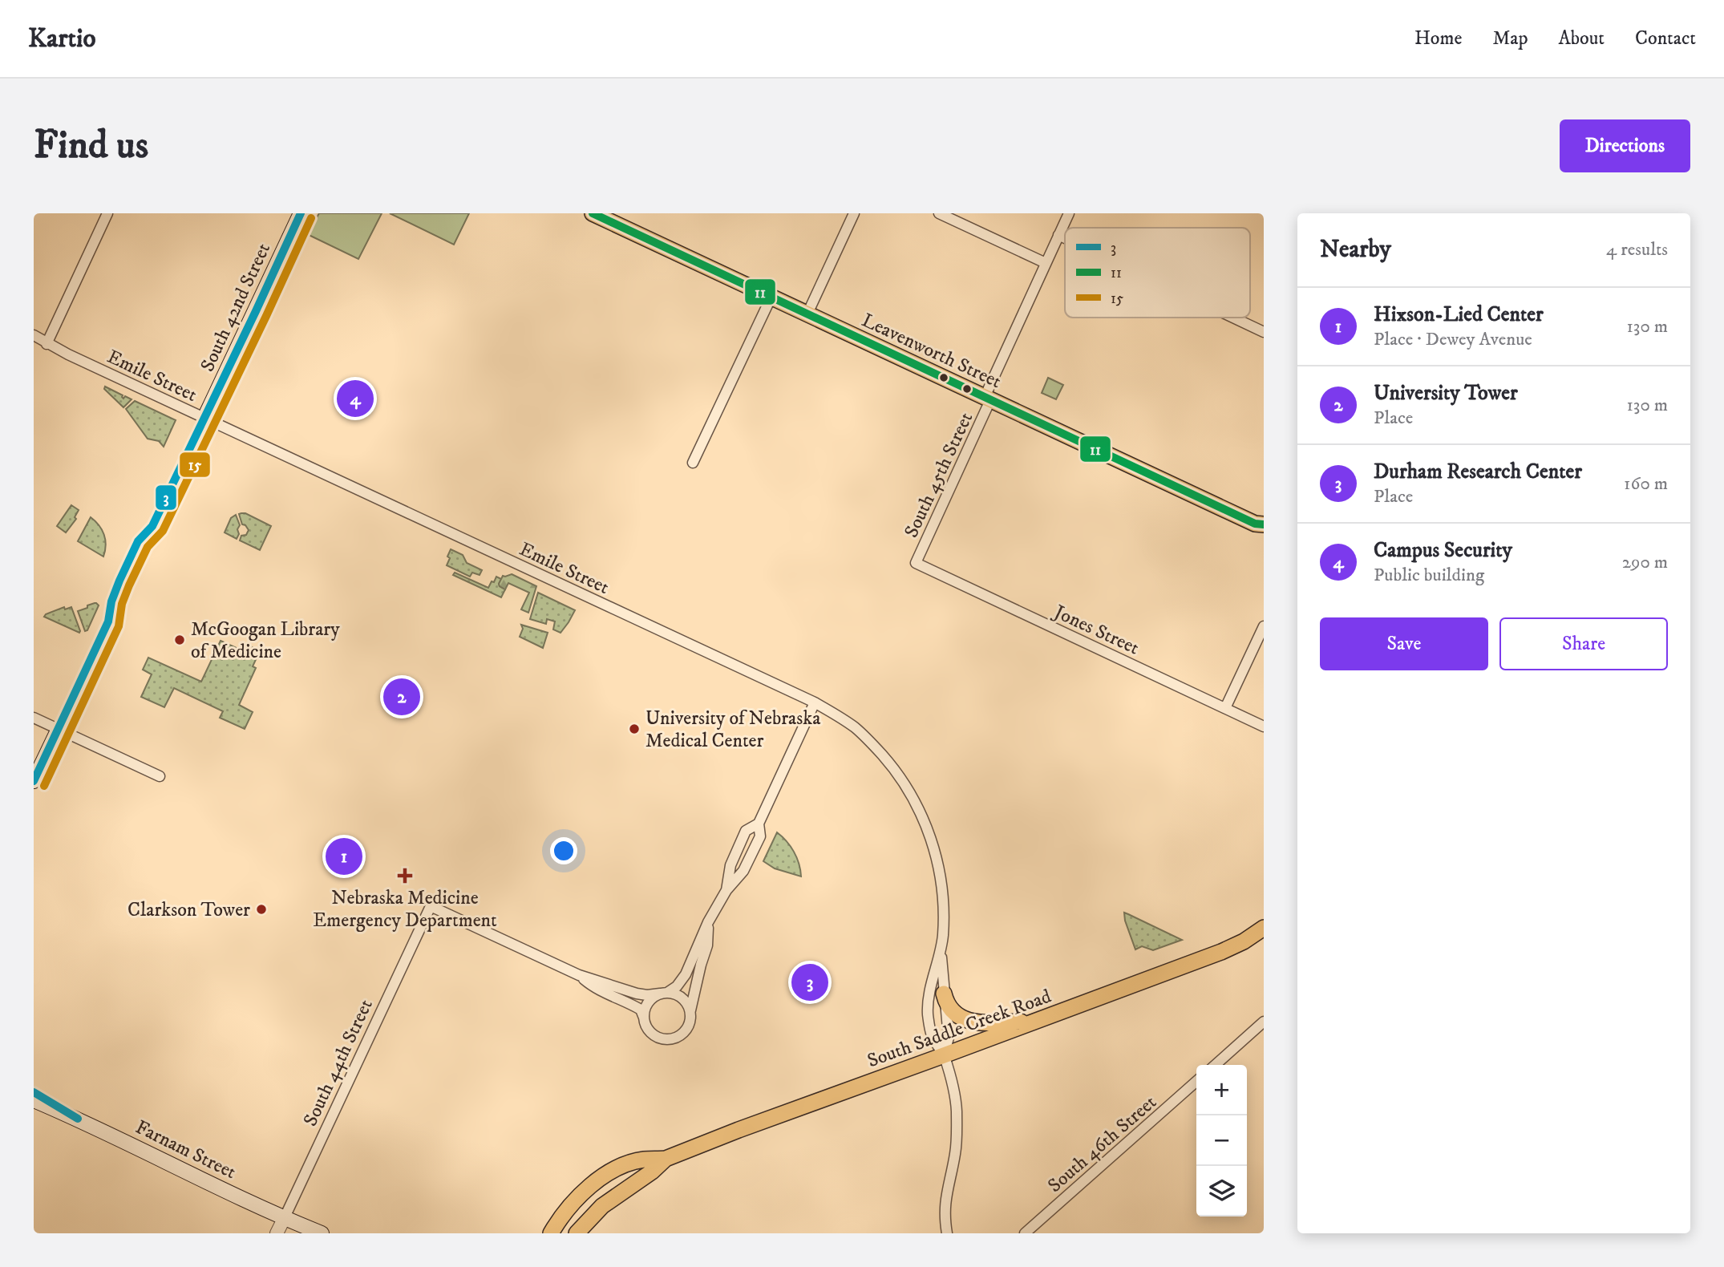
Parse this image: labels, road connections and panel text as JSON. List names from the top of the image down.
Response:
{
  "streets": {
    "main road": [
      "South 42nd Street",
      "Leavenworth Street",
      "South Saddle Creek Road",
      "Farnam Street"
    ],
    "street": [
      "Emile Street",
      "South 45th Street",
      "Jones Street",
      "South 44th Street",
      "South 46th Street"
    ]
  },
  "crossings": [
    ["South 42nd Street", "Emile Street"],
    ["Leavenworth Street", "South 45th Street"],
    ["Emile Street", "South Saddle Creek Road"],
    ["South 45th Street", "Jones Street"],
    ["South 44th Street", "Farnam Street"]
  ],
  "places": {
    "other": ["McGoogan Library of Medicine", "University of Nebraska Medical Center", "Clarkson Tower"],
    "health": ["Nebraska Medicine Emergency Department"]
  },
  "lines": ["transit line 3", "transit line 11", "transit line 15"],
  "legend": ["3", "11", "15"],
  "page": {
    "header": "Kartio",
    "nav": [
      "Home",
      "Map",
      "About",
      "Contact"
    ],
    "buttons": [
      "Directions",
      ["Save", "Share"]
    ],
    "title": "Find us",
    "heading": ["Nearby", "4 results"],
    "list": [
      {
        "mark": "1",
        "name": "Hixson-Lied Center",
        "note": "Place · Dewey Avenue",
        "value": "130 m"
      },
      {
        "mark": "2",
        "name": "University Tower",
        "note": "Place",
        "value": "130 m"
      },
      {
        "mark": "3",
        "name": "Durham Research Center",
        "note": "Place",
        "value": "160 m"
      },
      {
        "mark": "4",
        "name": "Campus Security",
        "note": "Public building",
        "value": "290 m"
      }
    ],
    "pins": [
      "4",
      "2",
      "1",
      "3"
    ],
    "map_buttons": ["+", "−"]
  }
}
